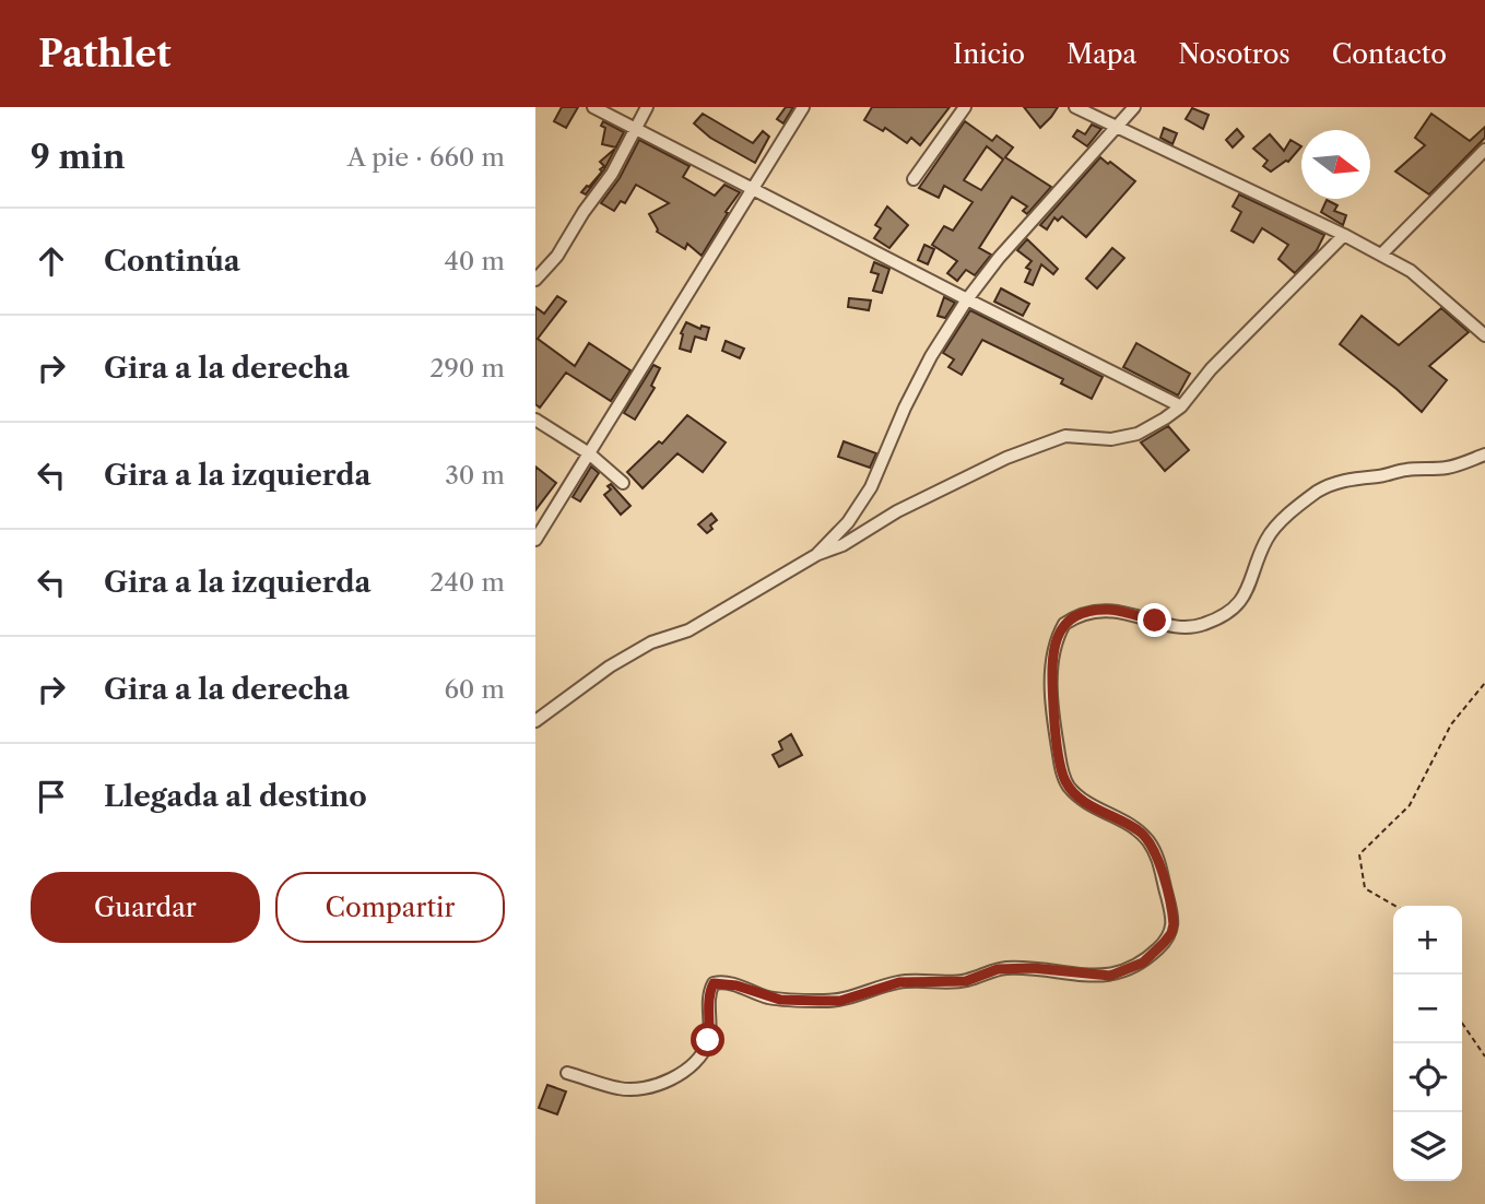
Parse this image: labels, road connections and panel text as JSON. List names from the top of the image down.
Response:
{
  "north": "right",
  "page": {
    "header": "Pathlet",
    "nav": [
      "Inicio",
      "Mapa",
      "Nosotros",
      "Contacto"
    ],
    "heading": ["9 min", "A pie · 660 m"],
    "list": [
      ["Continúa", "40 m"],
      ["Gira a la derecha", "290 m"],
      ["Gira a la izquierda", "30 m"],
      ["Gira a la izquierda", "240 m"],
      ["Gira a la derecha", "60 m"],
      "Llegada al destino"
    ],
    "buttons": ["Guardar", "Compartir"],
    "map_buttons": ["+", "−"]
  }
}
